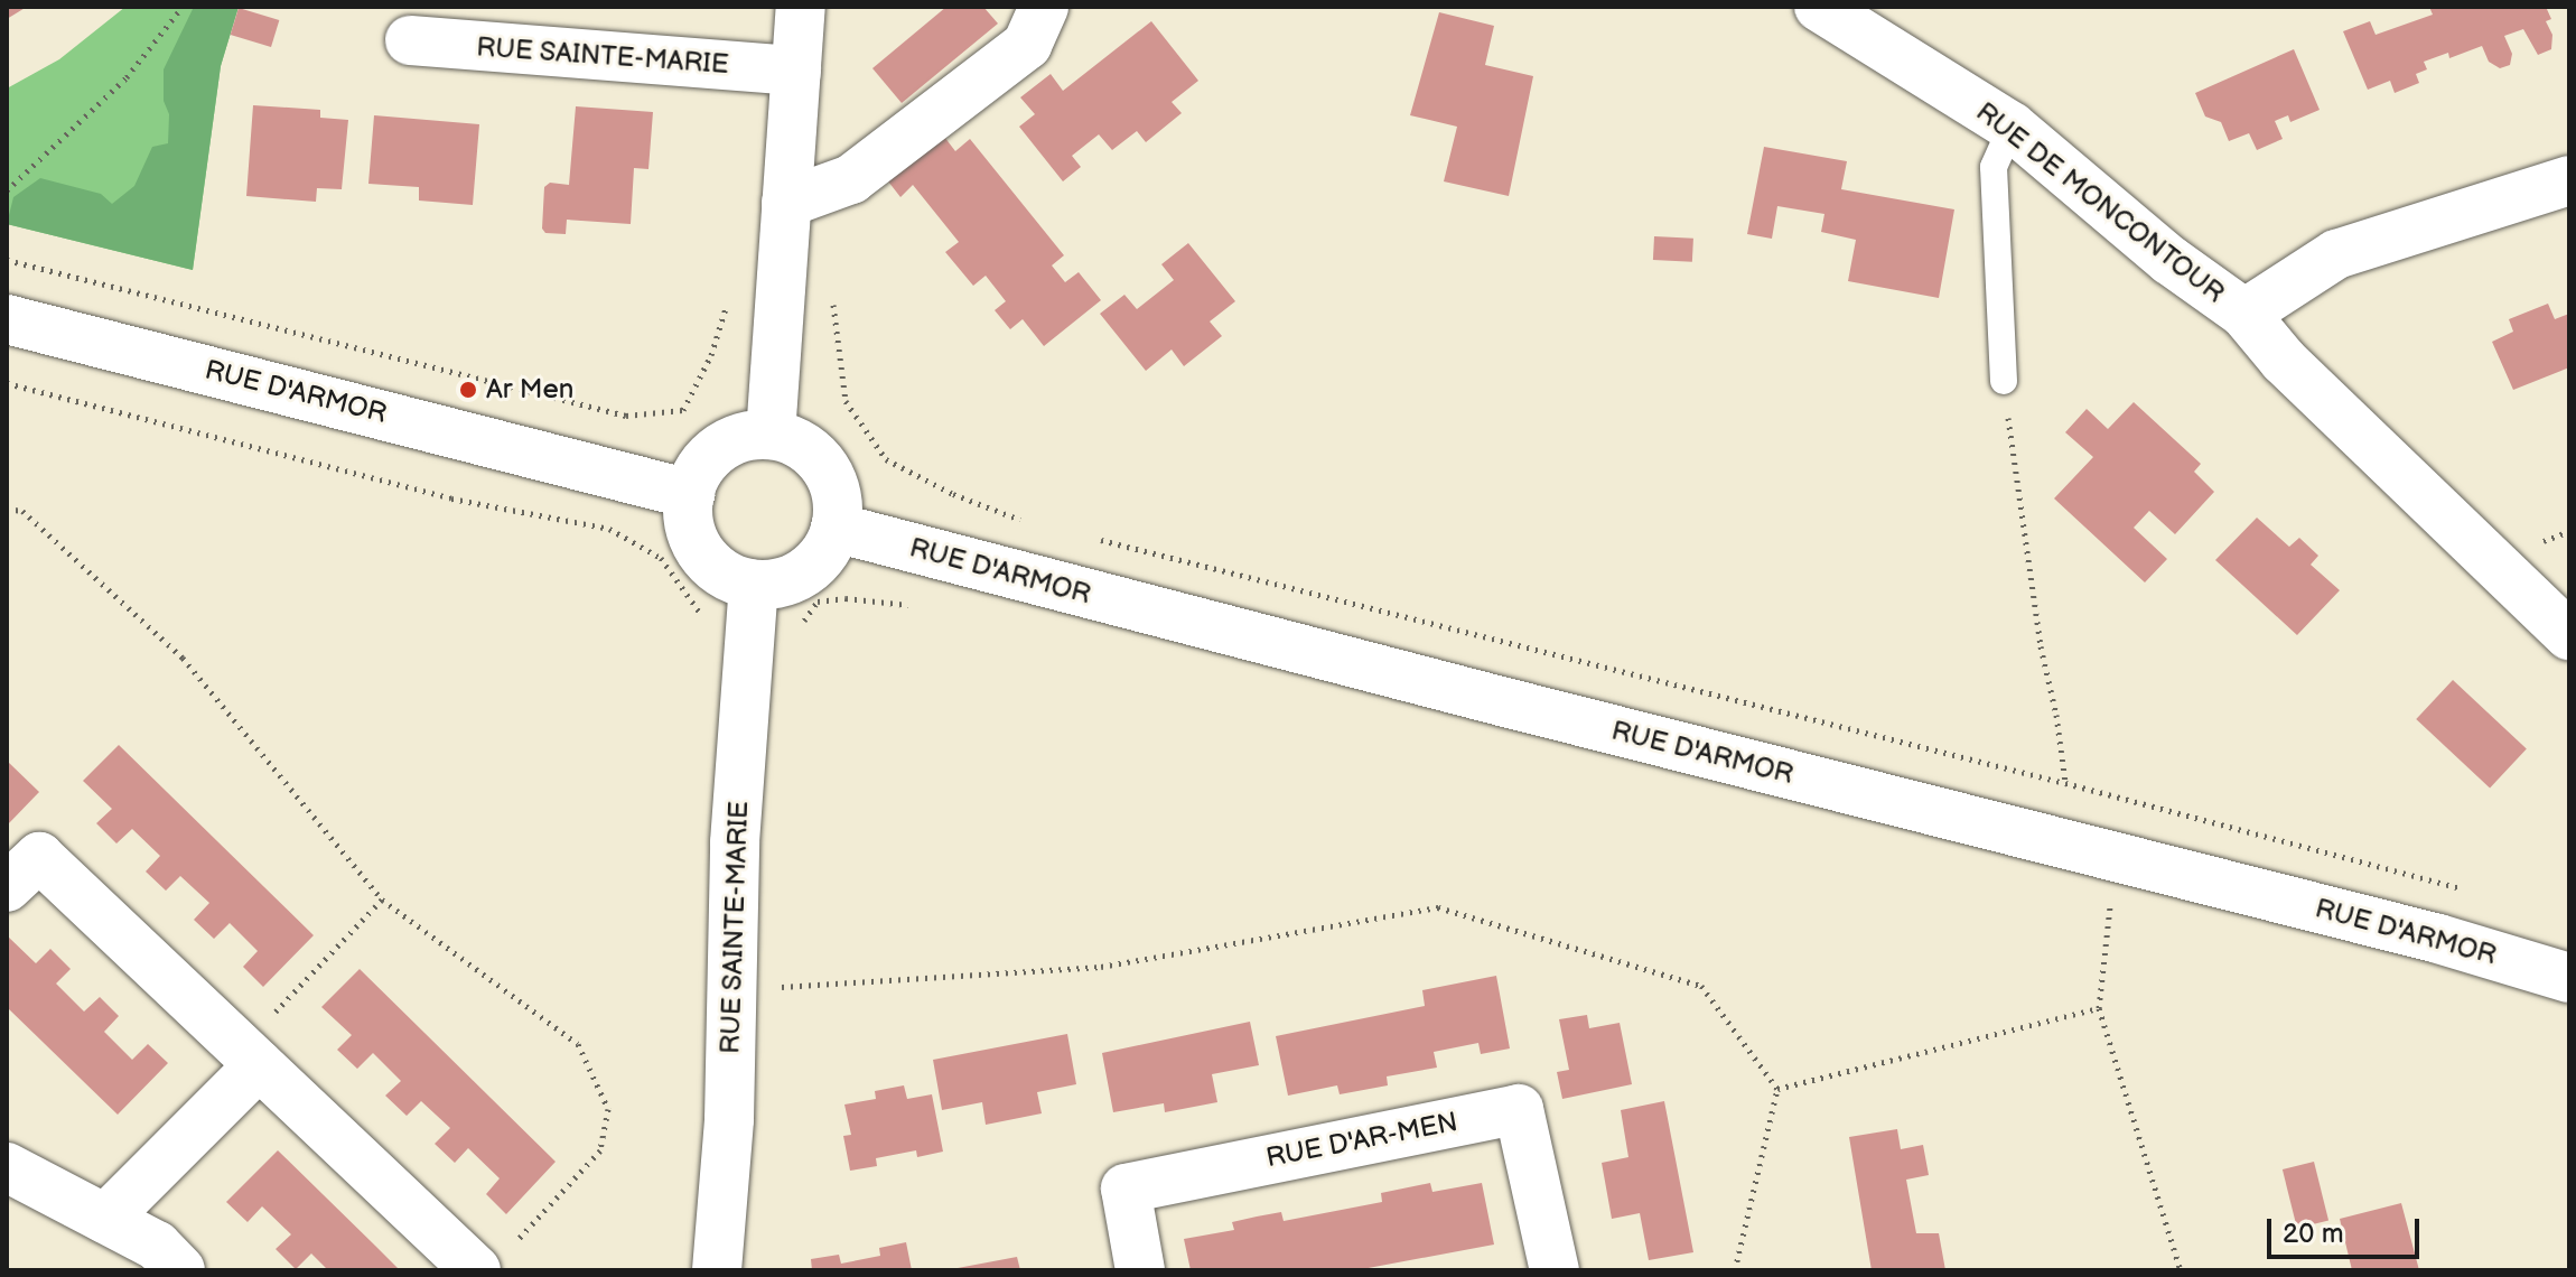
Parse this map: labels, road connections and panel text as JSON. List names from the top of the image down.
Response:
{
  "streets": {
    "street": [
      "RUE SAINTE-MARIE",
      "RUE DE MONCONTOUR",
      "RUE D'ARMOR",
      "RUE D'AR-MEN"
    ]
  },
  "crossings": [
    ["RUE SAINTE-MARIE", "RUE D'ARMOR"]
  ],
  "places": ["Ar Men"],
  "scale_bar": "20 m"
}
